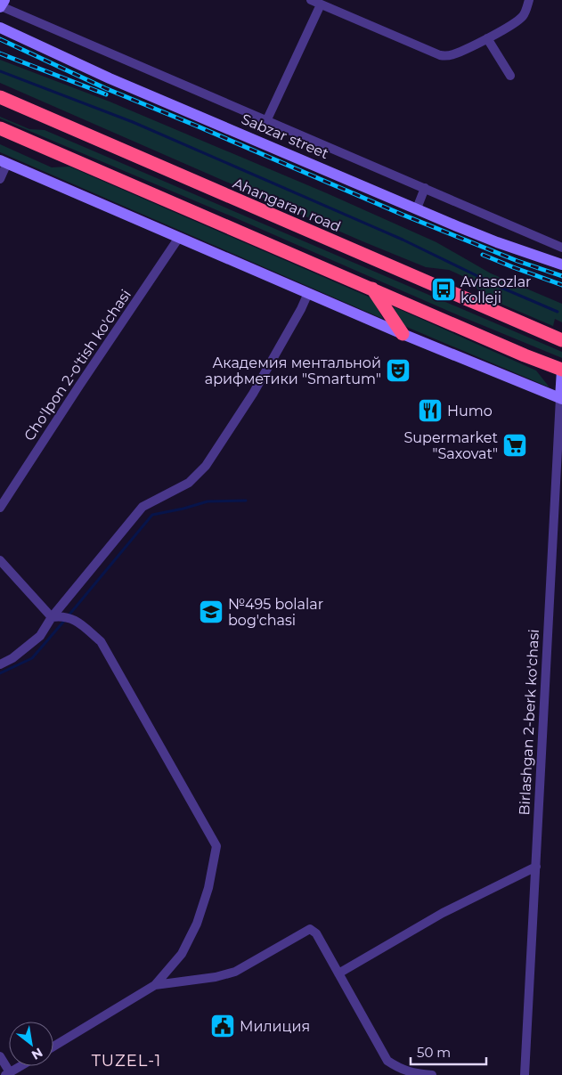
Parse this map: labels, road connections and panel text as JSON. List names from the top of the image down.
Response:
{
  "streets": {
    "highway": ["Ahangaran road"],
    "street": ["Sabzar street", "Cho'lpon 2-o'tish ko'chasi", "Birlashgan 2-berk ko'chasi"]
  },
  "districts": ["TUZEL-1"],
  "places": {
    "bus stop": ["Aviasozlar kolleji"],
    "theatre": ["Академия ментальной арифметики \"Smartum\""],
    "restaurant": ["Humo"],
    "supermarket": ["Supermarket \"Saxovat\""],
    "school or university": ["№495 bolalar bog'chasi"],
    "public building": ["Милиция"]
  },
  "scale_bar": "50 m",
  "north": "bottom right"
}
